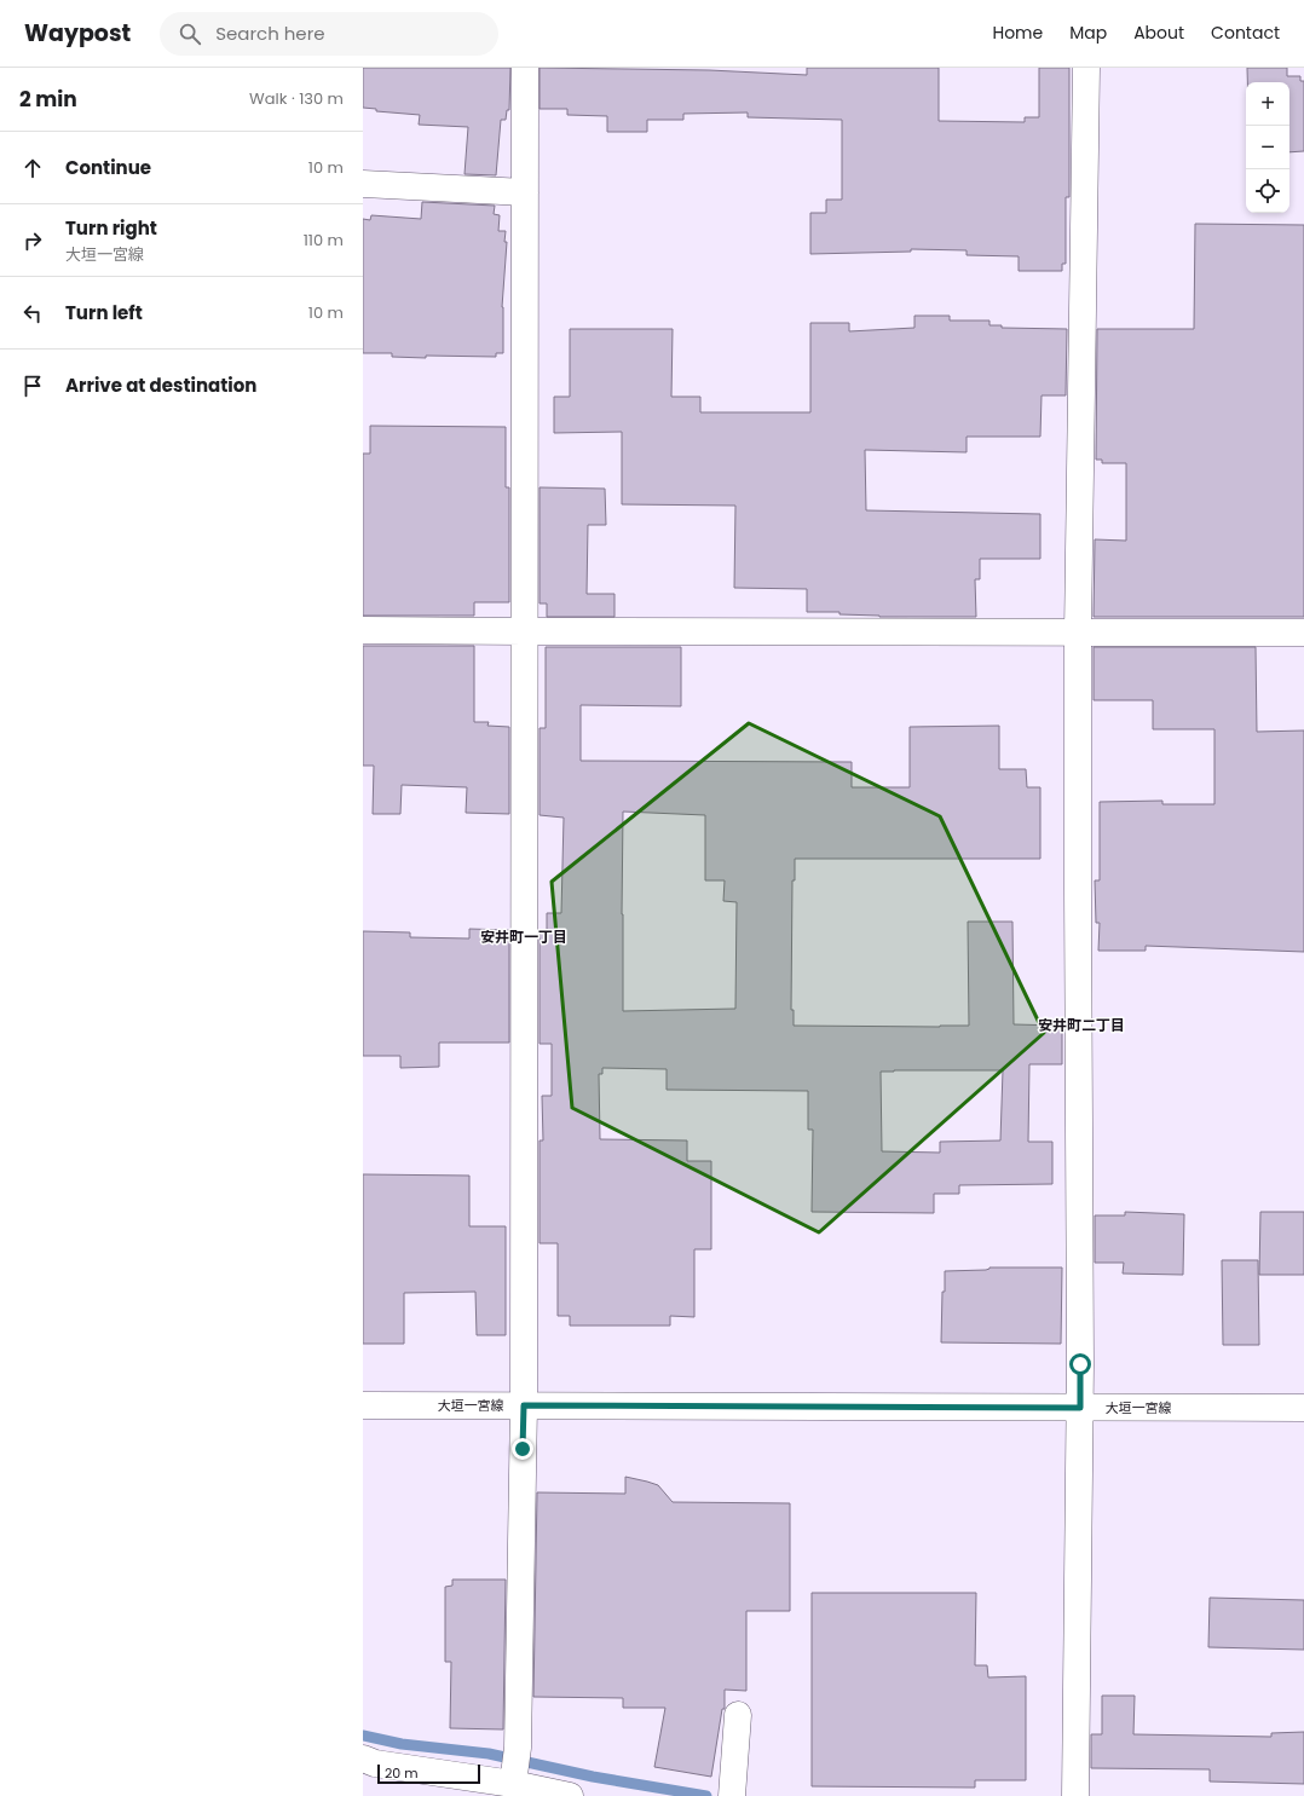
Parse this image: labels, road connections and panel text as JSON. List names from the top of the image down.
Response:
{
  "streets": {
    "street": ["大垣一宮線"]
  },
  "districts": ["安井町一丁目", "安井町二丁目"],
  "scale_bar": "20 m",
  "page": {
    "header": "Waypost",
    "search": "Search here",
    "nav": [
      "Home",
      "Map",
      "About",
      "Contact"
    ],
    "heading": ["2 min", "Walk · 130 m"],
    "map_buttons": ["+", "−"],
    "list": [
      ["Continue", "10 m"],
      ["Turn right", "大垣一宮線", "110 m"],
      ["Turn left", "10 m"],
      "Arrive at destination"
    ],
    "scale": "20 m"
  }
}
